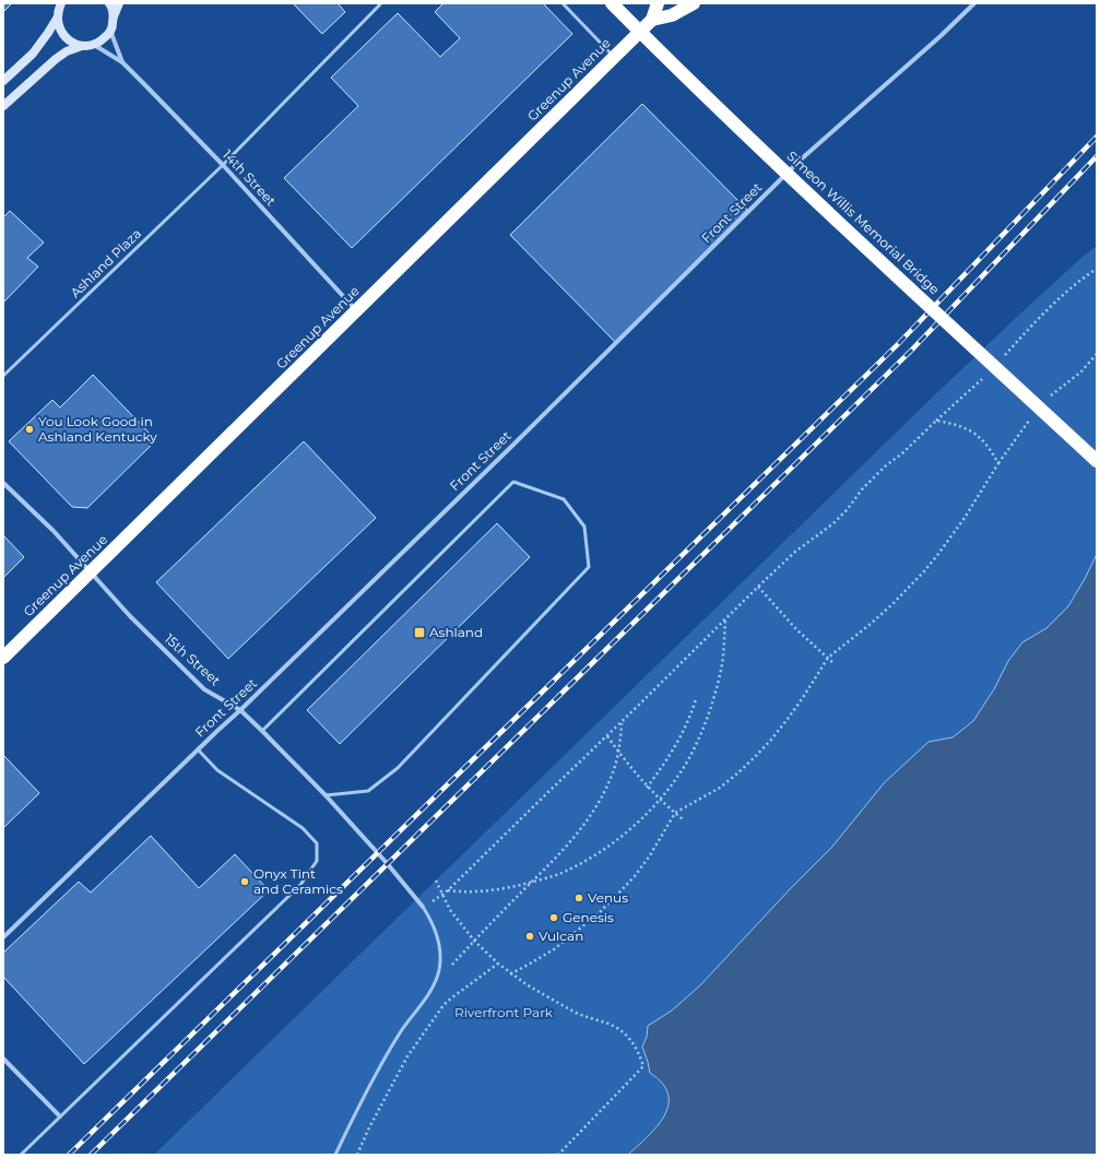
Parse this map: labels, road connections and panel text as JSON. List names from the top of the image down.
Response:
{
  "streets": {
    "highway": ["Greenup Avenue", "Simeon Willis Memorial Bridge"],
    "street": ["14th Street", "Front Street", "15th Street"],
    "lane": ["Ashland Plaza"]
  },
  "crossings": [
    ["Greenup Avenue", "14th Street"],
    ["Greenup Avenue", "15th Street"],
    ["14th Street", "Ashland Plaza"],
    ["Front Street", "15th Street"]
  ],
  "parks": ["Riverfront Park"],
  "places": {
    "other": [
      "You Look Good in Ashland Kentucky",
      "Onyx Tint and Ceramics",
      "Venus",
      "Genesis",
      "Vulcan"
    ],
    "transit": ["Ashland"]
  }
}
